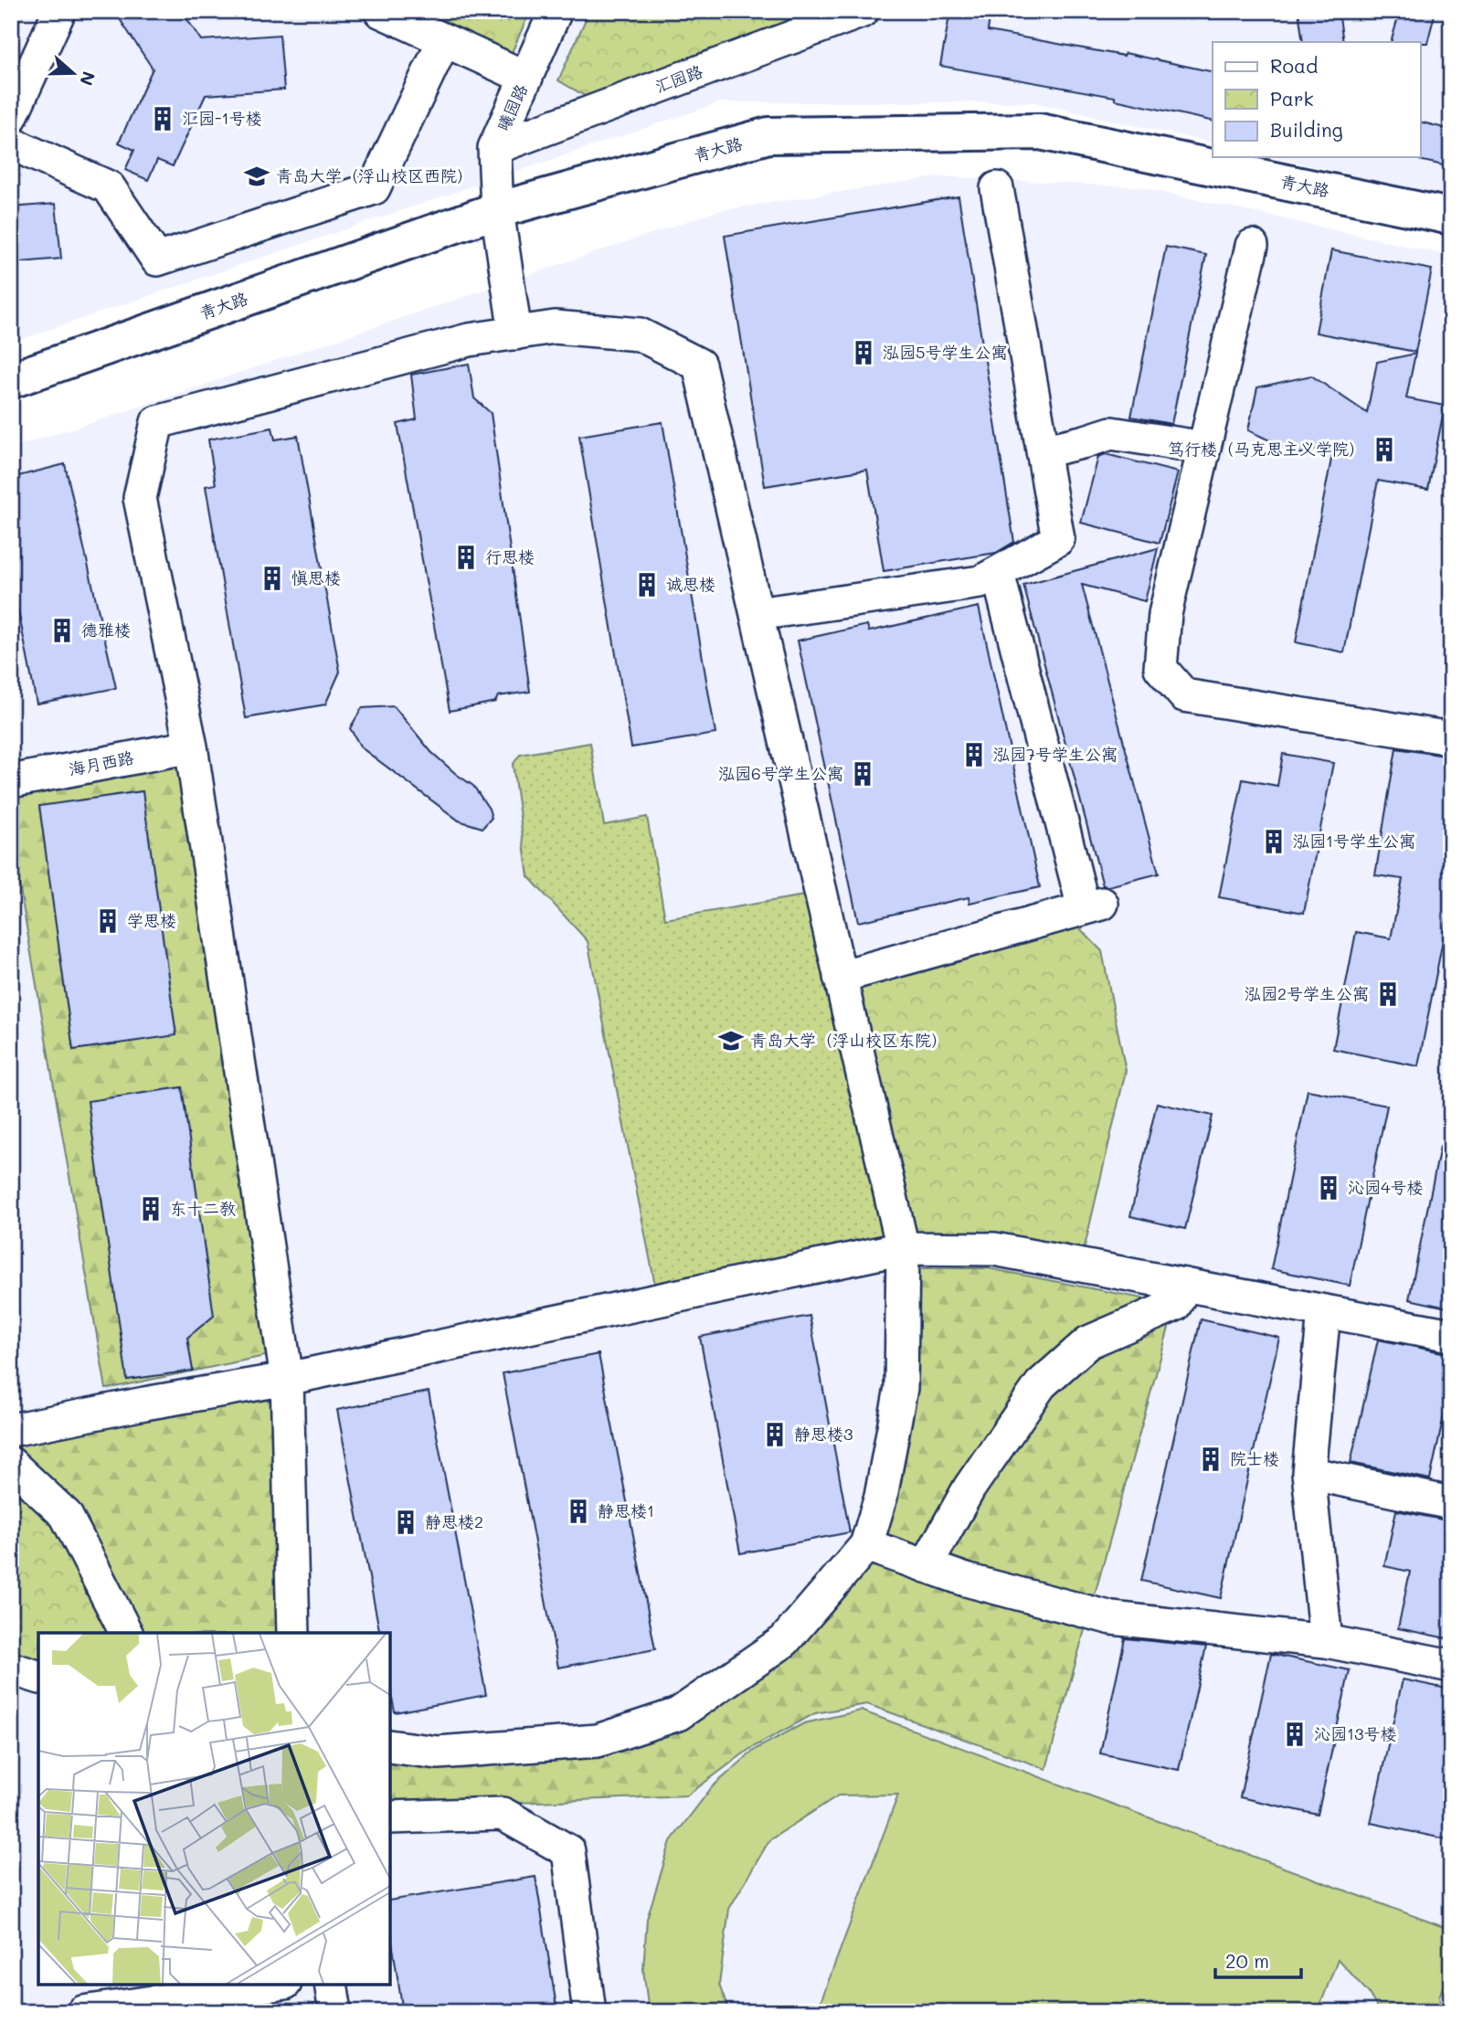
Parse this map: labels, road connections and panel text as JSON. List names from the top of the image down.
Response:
{
  "streets": {
    "street": [
      "汇园路",
      "曦园路",
      "青大路",
      "海月西路"
    ]
  },
  "crossings": [
    ["汇园路", "曦园路"],
    ["曦园路", "青大路"]
  ],
  "places": {
    "building": [
      "汇园-1号楼",
      "泓园5号学生公寓",
      "笃行楼（马克思主义学院）",
      "行思楼",
      "慎思楼",
      "诚思楼",
      "德雅楼",
      "泓园7号学生公寓",
      "泓园6号学生公寓",
      "泓园1号学生公寓",
      "学思楼",
      "泓园2号学生公寓",
      "沁园4号楼",
      "东十二教",
      "静思楼3",
      "院士楼",
      "静思楼1",
      "静思楼2",
      "沁园13号楼"
    ],
    "school or university": ["青岛大学（浮山校区西院）", "青岛大学（浮山校区东院）"]
  },
  "legend": ["Road", "Park", "Building"],
  "scale_bar": "20 m",
  "north": "right"
}
